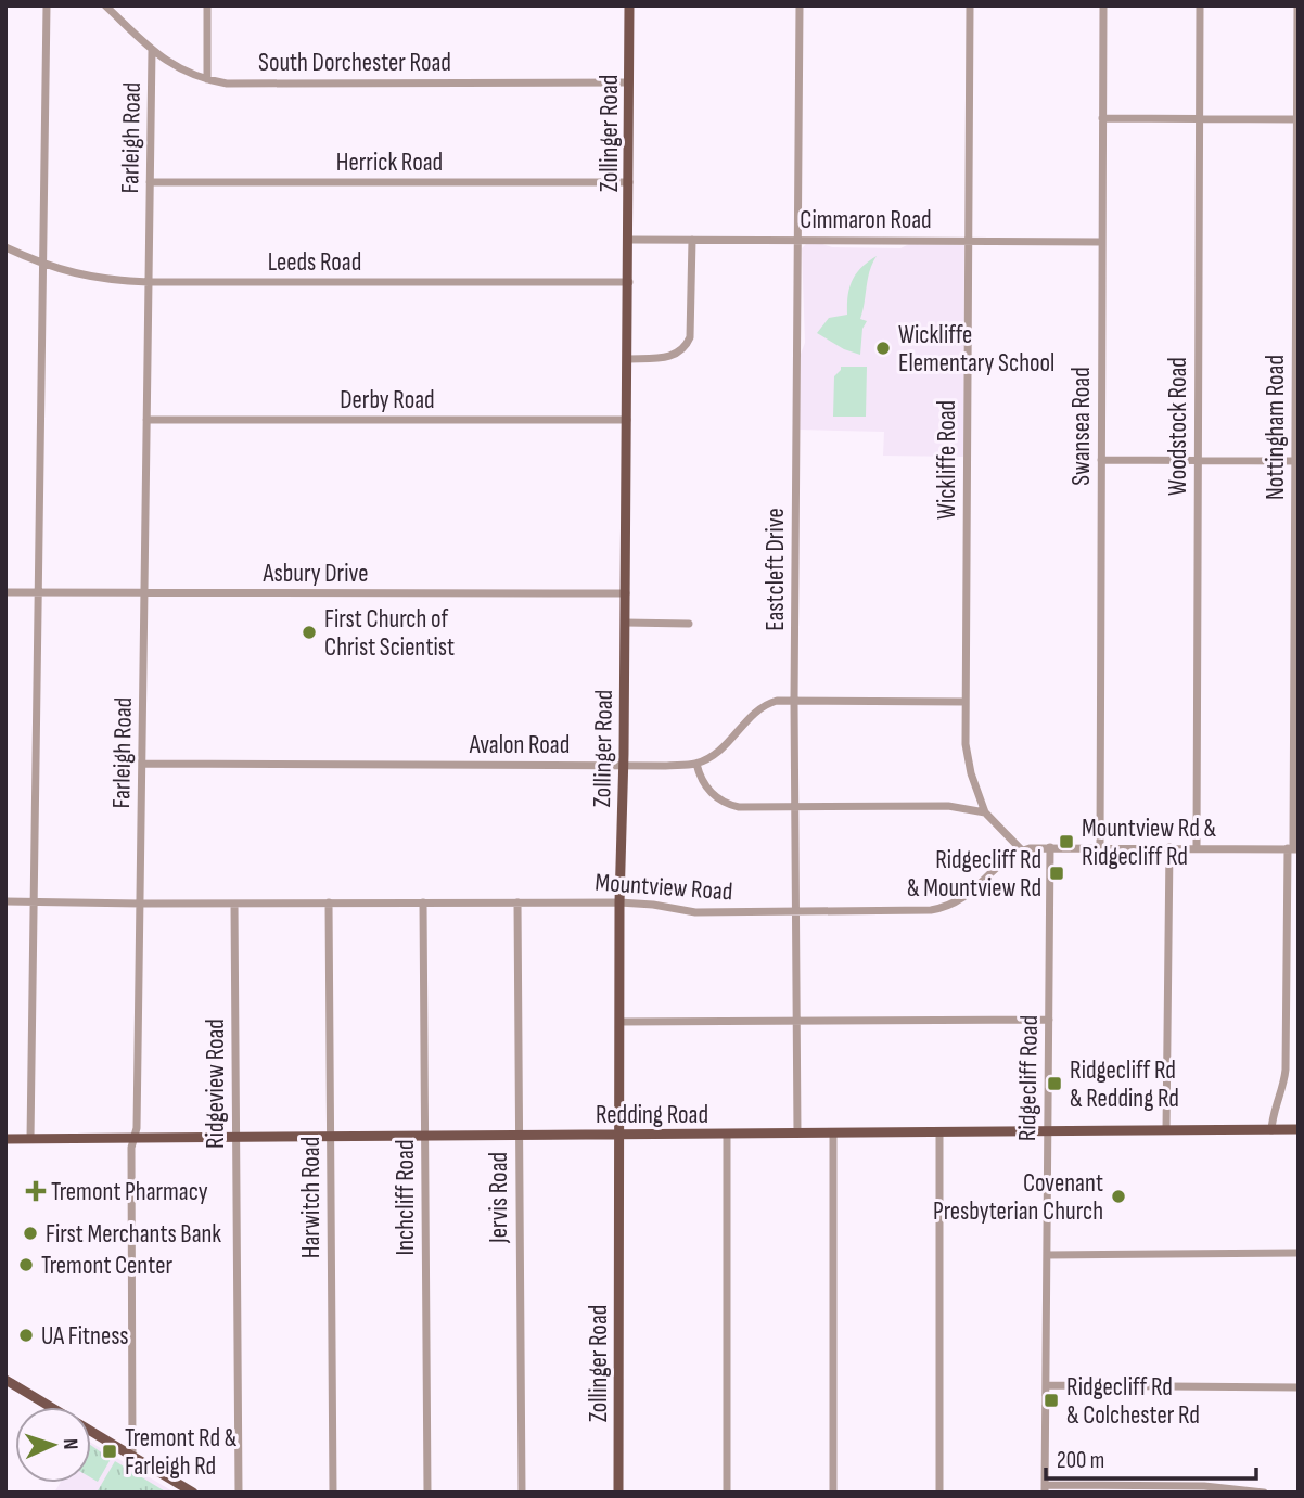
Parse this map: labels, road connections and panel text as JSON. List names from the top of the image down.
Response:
{
  "streets": {
    "main road": ["Zollinger Road", "Redding Road"],
    "street": [
      "South Dorchester Road",
      "Farleigh Road",
      "Herrick Road",
      "Cimmaron Road",
      "Leeds Road",
      "Derby Road",
      "Swansea Road",
      "Woodstock Road",
      "Nottingham Road",
      "Wickliffe Road",
      "Eastcleft Drive",
      "Asbury Drive",
      "Avalon Road",
      "Mountview Road",
      "Ridgecliff Road",
      "Ridgeview Road",
      "Harwitch Road",
      "Inchcliff Road",
      "Jervis Road"
    ]
  },
  "crossings": [
    ["South Dorchester Road", "Zollinger Road"],
    ["South Dorchester Road", "Farleigh Road"],
    ["Zollinger Road", "Herrick Road"],
    ["Zollinger Road", "Cimmaron Road"],
    ["Zollinger Road", "Leeds Road"],
    ["Zollinger Road", "Derby Road"],
    ["Zollinger Road", "Asbury Drive"],
    ["Zollinger Road", "Avalon Road"],
    ["Zollinger Road", "Mountview Road"],
    ["Zollinger Road", "Redding Road"],
    ["Farleigh Road", "Herrick Road"],
    ["Farleigh Road", "Leeds Road"],
    ["Farleigh Road", "Derby Road"],
    ["Farleigh Road", "Asbury Drive"],
    ["Farleigh Road", "Avalon Road"],
    ["Farleigh Road", "Mountview Road"],
    ["Farleigh Road", "Redding Road"],
    ["Cimmaron Road", "Swansea Road"],
    ["Cimmaron Road", "Wickliffe Road"],
    ["Cimmaron Road", "Eastcleft Drive"],
    ["Swansea Road", "Mountview Road"],
    ["Woodstock Road", "Mountview Road"],
    ["Nottingham Road", "Mountview Road"],
    ["Nottingham Road", "Redding Road"],
    ["Wickliffe Road", "Mountview Road"],
    ["Eastcleft Drive", "Mountview Road"],
    ["Eastcleft Drive", "Redding Road"],
    ["Mountview Road", "Ridgecliff Road"],
    ["Mountview Road", "Ridgeview Road"],
    ["Mountview Road", "Harwitch Road"],
    ["Mountview Road", "Inchcliff Road"],
    ["Mountview Road", "Jervis Road"],
    ["Ridgecliff Road", "Redding Road"],
    ["Ridgeview Road", "Redding Road"],
    ["Redding Road", "Harwitch Road"],
    ["Redding Road", "Inchcliff Road"],
    ["Redding Road", "Jervis Road"]
  ],
  "places": {
    "other": [
      "Wickliffe Elementary School",
      "First Church of Christ Scientist",
      "Covenant Presbyterian Church",
      "First Merchants Bank",
      "Tremont Center",
      "UA Fitness"
    ],
    "transit": [
      "Mountview Rd & Ridgecliff Rd",
      "Ridgecliff Rd & Mountview Rd",
      "Ridgecliff Rd & Redding Rd",
      "Ridgecliff Rd & Colchester Rd",
      "Tremont Rd & Farleigh Rd"
    ],
    "health": ["Tremont Pharmacy"]
  },
  "scale_bar": "200 m",
  "north": "right"
}
